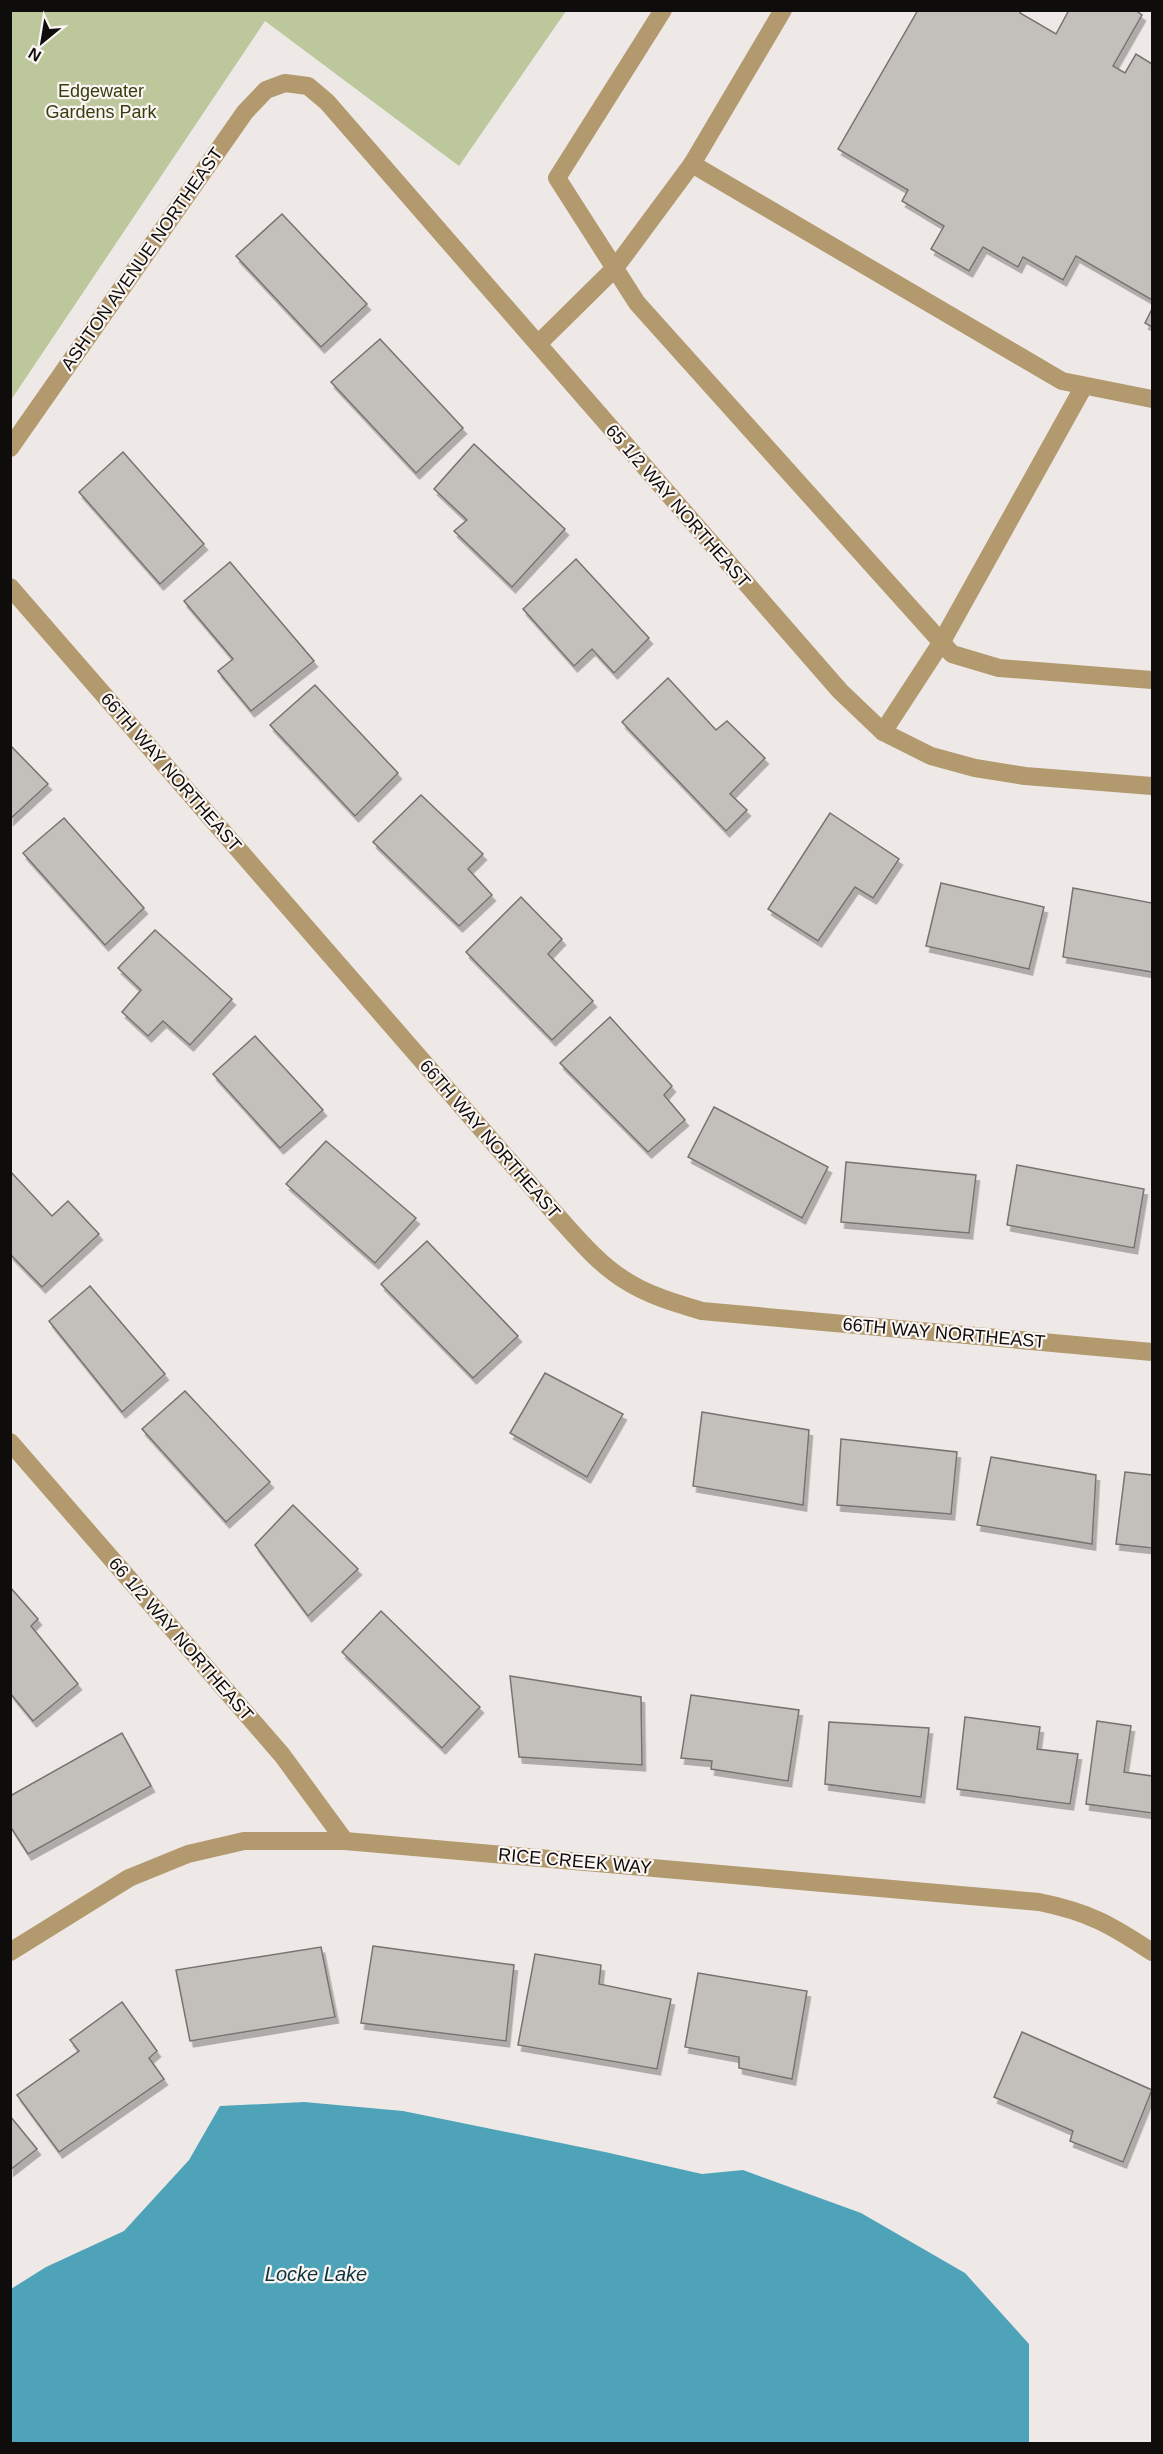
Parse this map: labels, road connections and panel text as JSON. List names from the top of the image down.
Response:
{
  "streets": {
    "street": [
      "ASHTON AVENUE NORTHEAST",
      "65 1/2 WAY NORTHEAST",
      "66TH WAY NORTHEAST",
      "66 1/2 WAY NORTHEAST",
      "RICE CREEK WAY"
    ]
  },
  "crossings": [
    ["ASHTON AVENUE NORTHEAST", "65 1/2 WAY NORTHEAST"],
    ["66 1/2 WAY NORTHEAST", "RICE CREEK WAY"]
  ],
  "water": ["Locke Lake"],
  "parks": ["Edgewater Gardens Park"],
  "north": "bottom left"
}
